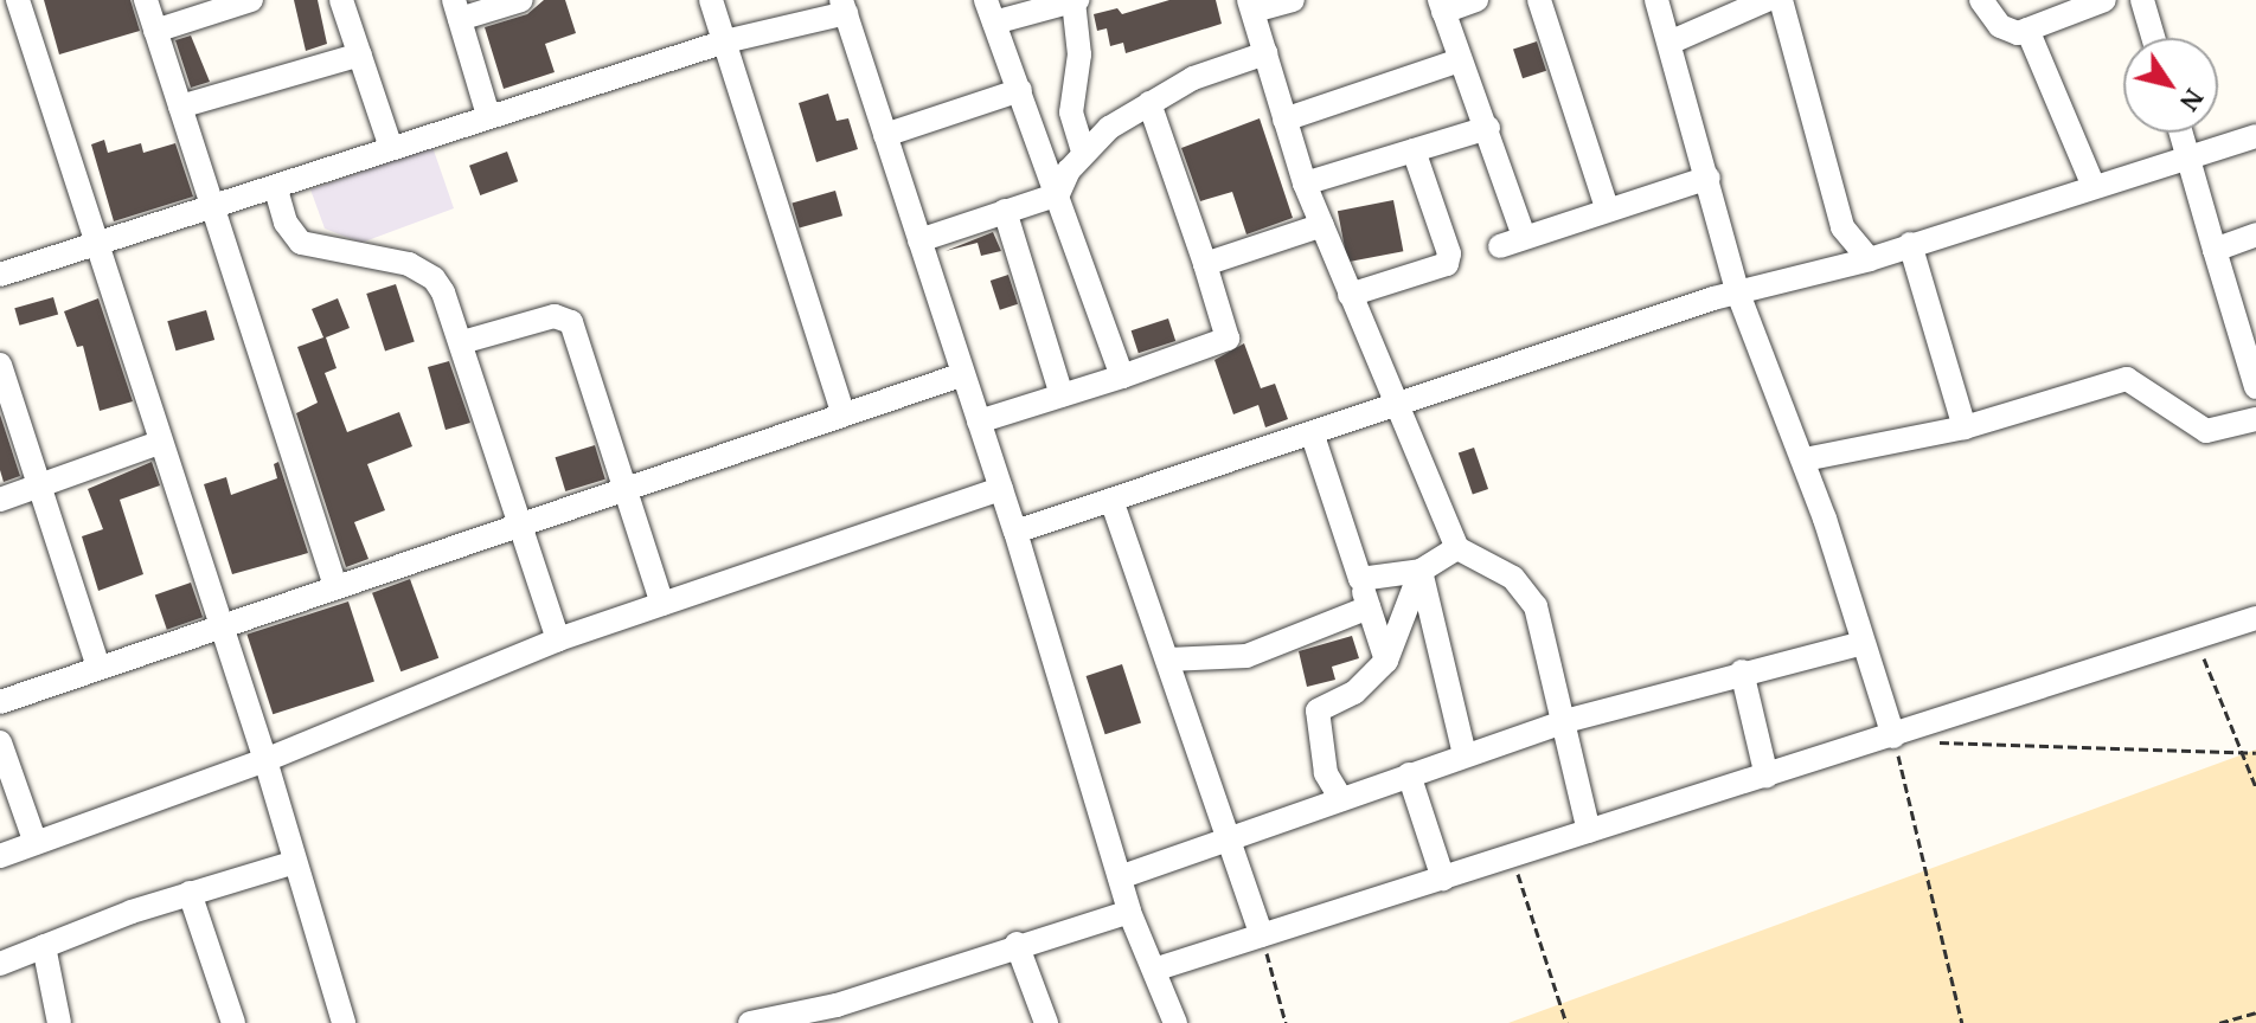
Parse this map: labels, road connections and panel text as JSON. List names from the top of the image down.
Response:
{
  "north": "bottom right"
}
